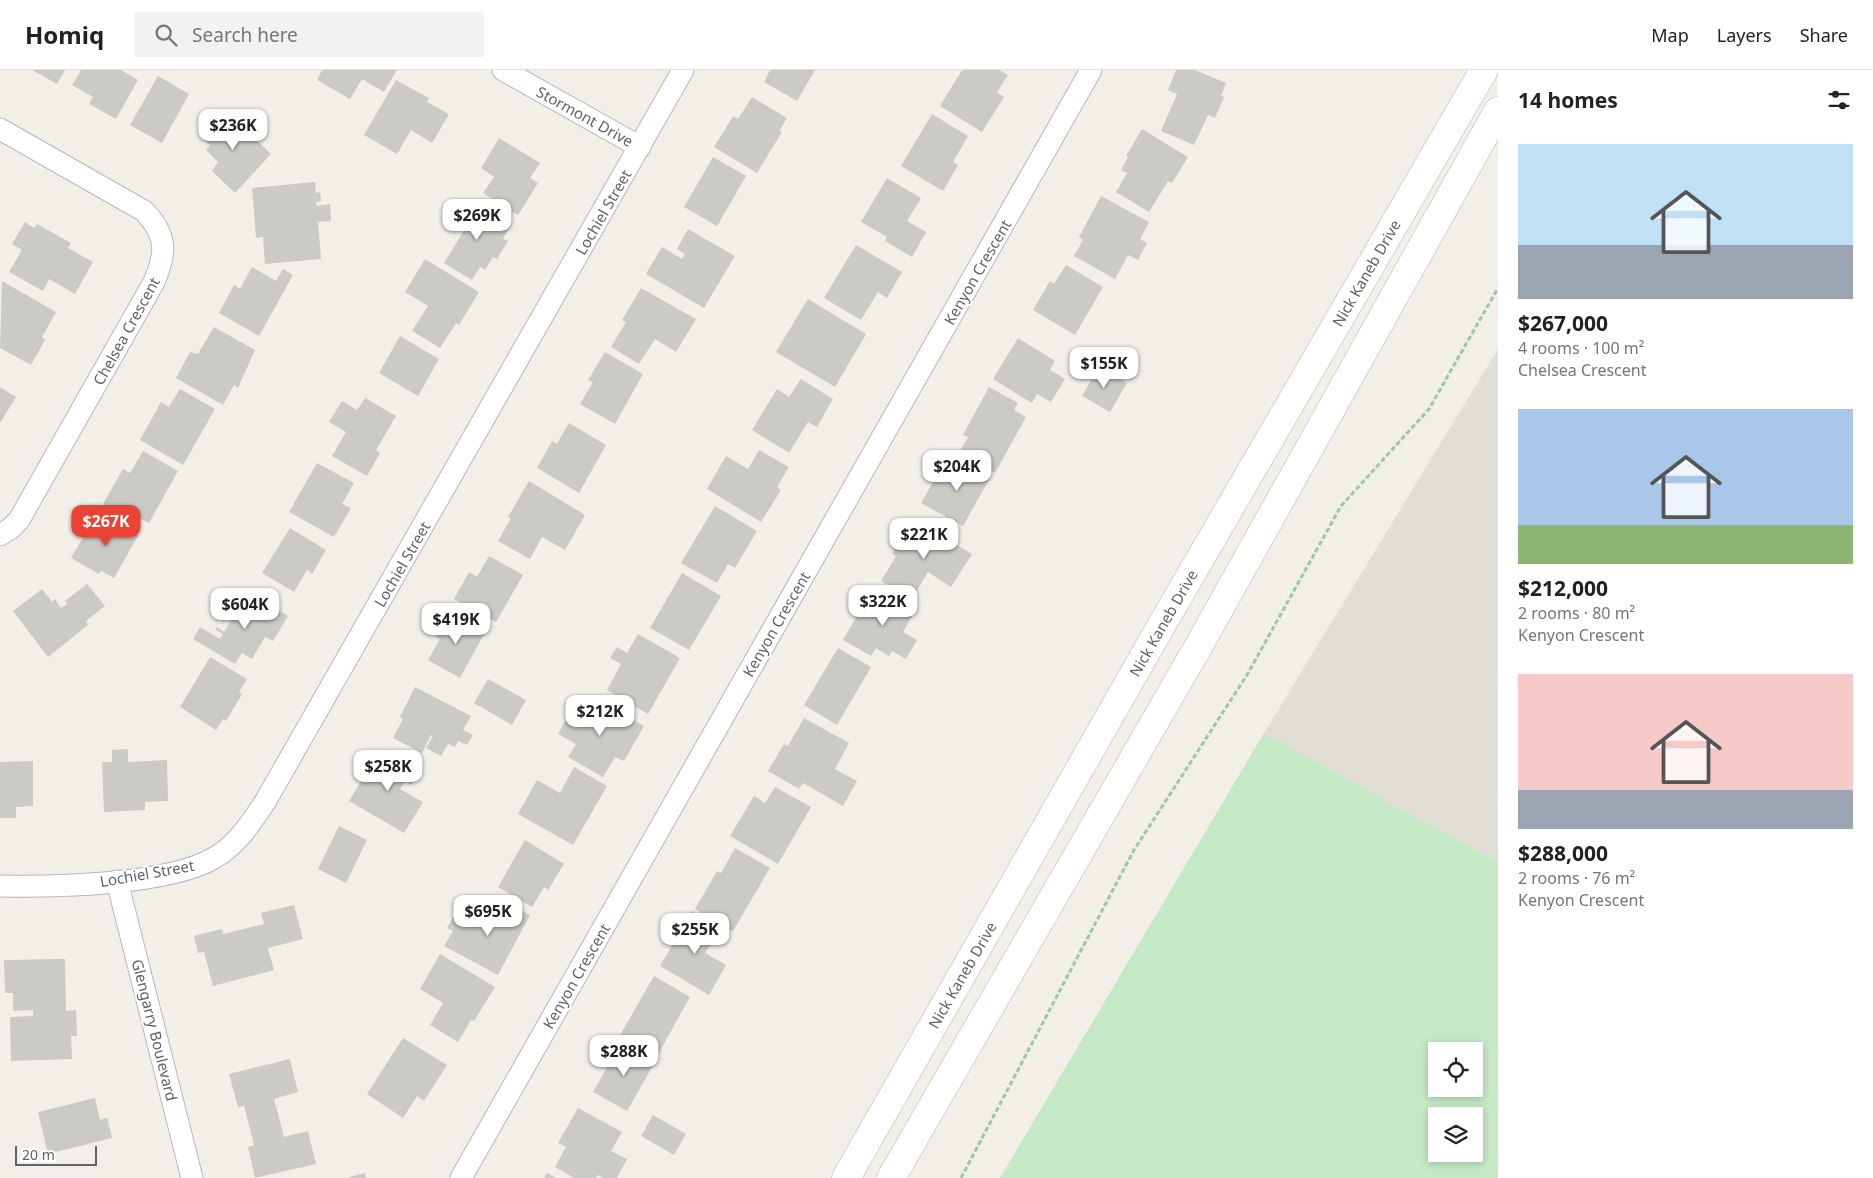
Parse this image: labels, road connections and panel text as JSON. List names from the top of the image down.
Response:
{
  "streets": {
    "street": [
      "Stormont Drive",
      "Lochiel Street",
      "Kenyon Crescent",
      "Nick Kaneb Drive",
      "Chelsea Crescent",
      "Glengarry Boulevard"
    ]
  },
  "crossings": [
    ["Stormont Drive", "Lochiel Street"],
    ["Lochiel Street", "Glengarry Boulevard"]
  ],
  "scale_bar": "20 m",
  "page": {
    "header": "Homiq",
    "search": "Search here",
    "nav": ["Map", "Layers", "Share"],
    "heading": "14 homes",
    "price": [
      "$236K",
      "$269K",
      "$155K",
      "$204K",
      "$267K",
      "$221K",
      "$322K",
      "$604K",
      "$419K",
      "$212K",
      "$258K",
      "$695K",
      "$255K",
      "$288K"
    ],
    "list": [
      {
        "name": "$267,000",
        "note": "4 rooms · 100 m² · Chelsea Crescent"
      },
      {
        "name": "$212,000",
        "note": "2 rooms · 80 m² · Kenyon Crescent"
      },
      {
        "name": "$288,000",
        "note": "2 rooms · 76 m² · Kenyon Crescent"
      }
    ],
    "scale": "20 m"
  }
}
